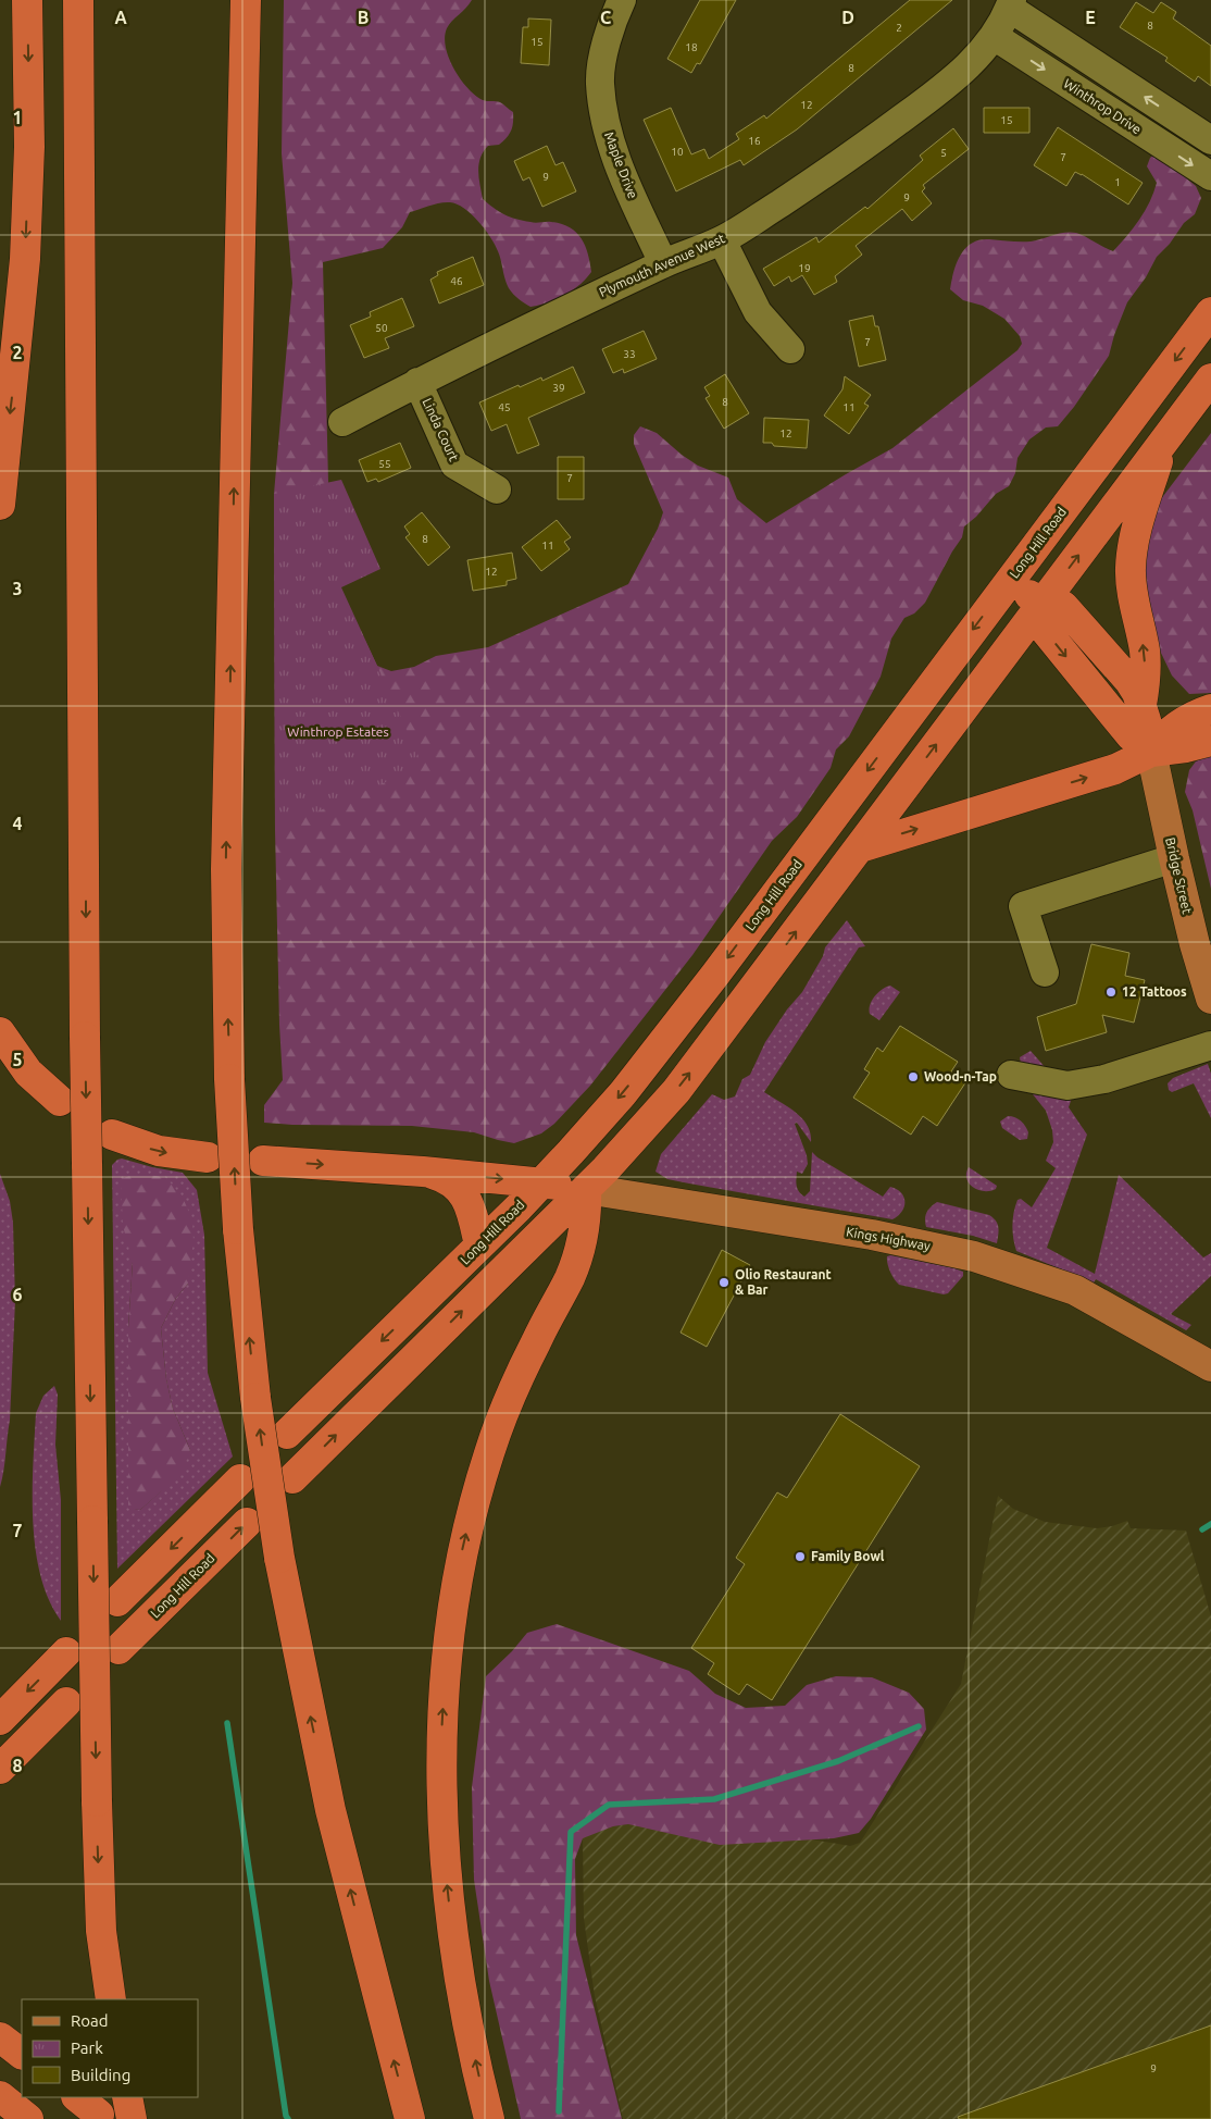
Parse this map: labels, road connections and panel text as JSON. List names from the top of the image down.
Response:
{
  "streets": {
    "highway": ["Long Hill Road", "Bridge Street", "Kings Highway"],
    "street": [
      "Winthrop Drive",
      "Maple Drive",
      "Plymouth Avenue West",
      "Linda Court"
    ]
  },
  "crossings": [
    ["Winthrop Drive", "Plymouth Avenue West"],
    ["Maple Drive", "Plymouth Avenue West"],
    ["Plymouth Avenue West", "Linda Court"],
    ["Long Hill Road", "Bridge Street"],
    ["Long Hill Road", "Kings Highway"]
  ],
  "parks": ["Winthrop Estates"],
  "places": [
    "12 Tattoos",
    "Wood-n-Tap",
    "Olio Restaurant & Bar",
    "Family Bowl"
  ],
  "house_numbers": [
    "8",
    "2",
    "15",
    "18",
    "8",
    "12",
    "15",
    "16",
    "10",
    "5",
    "7",
    "9",
    "1",
    "9",
    "19",
    "46",
    "50",
    "7",
    "33",
    "39",
    "8",
    "45",
    "11",
    "12",
    "55",
    "7",
    "8",
    "11",
    "12",
    "9"
  ],
  "legend": ["Road", "Park", "Building"],
  "grid": {
    "columns": [
      "A",
      "B",
      "C",
      "D",
      "E"
    ],
    "rows": [
      "1",
      "2",
      "3",
      "4",
      "5",
      "6",
      "7",
      "8"
    ]
  }
}
